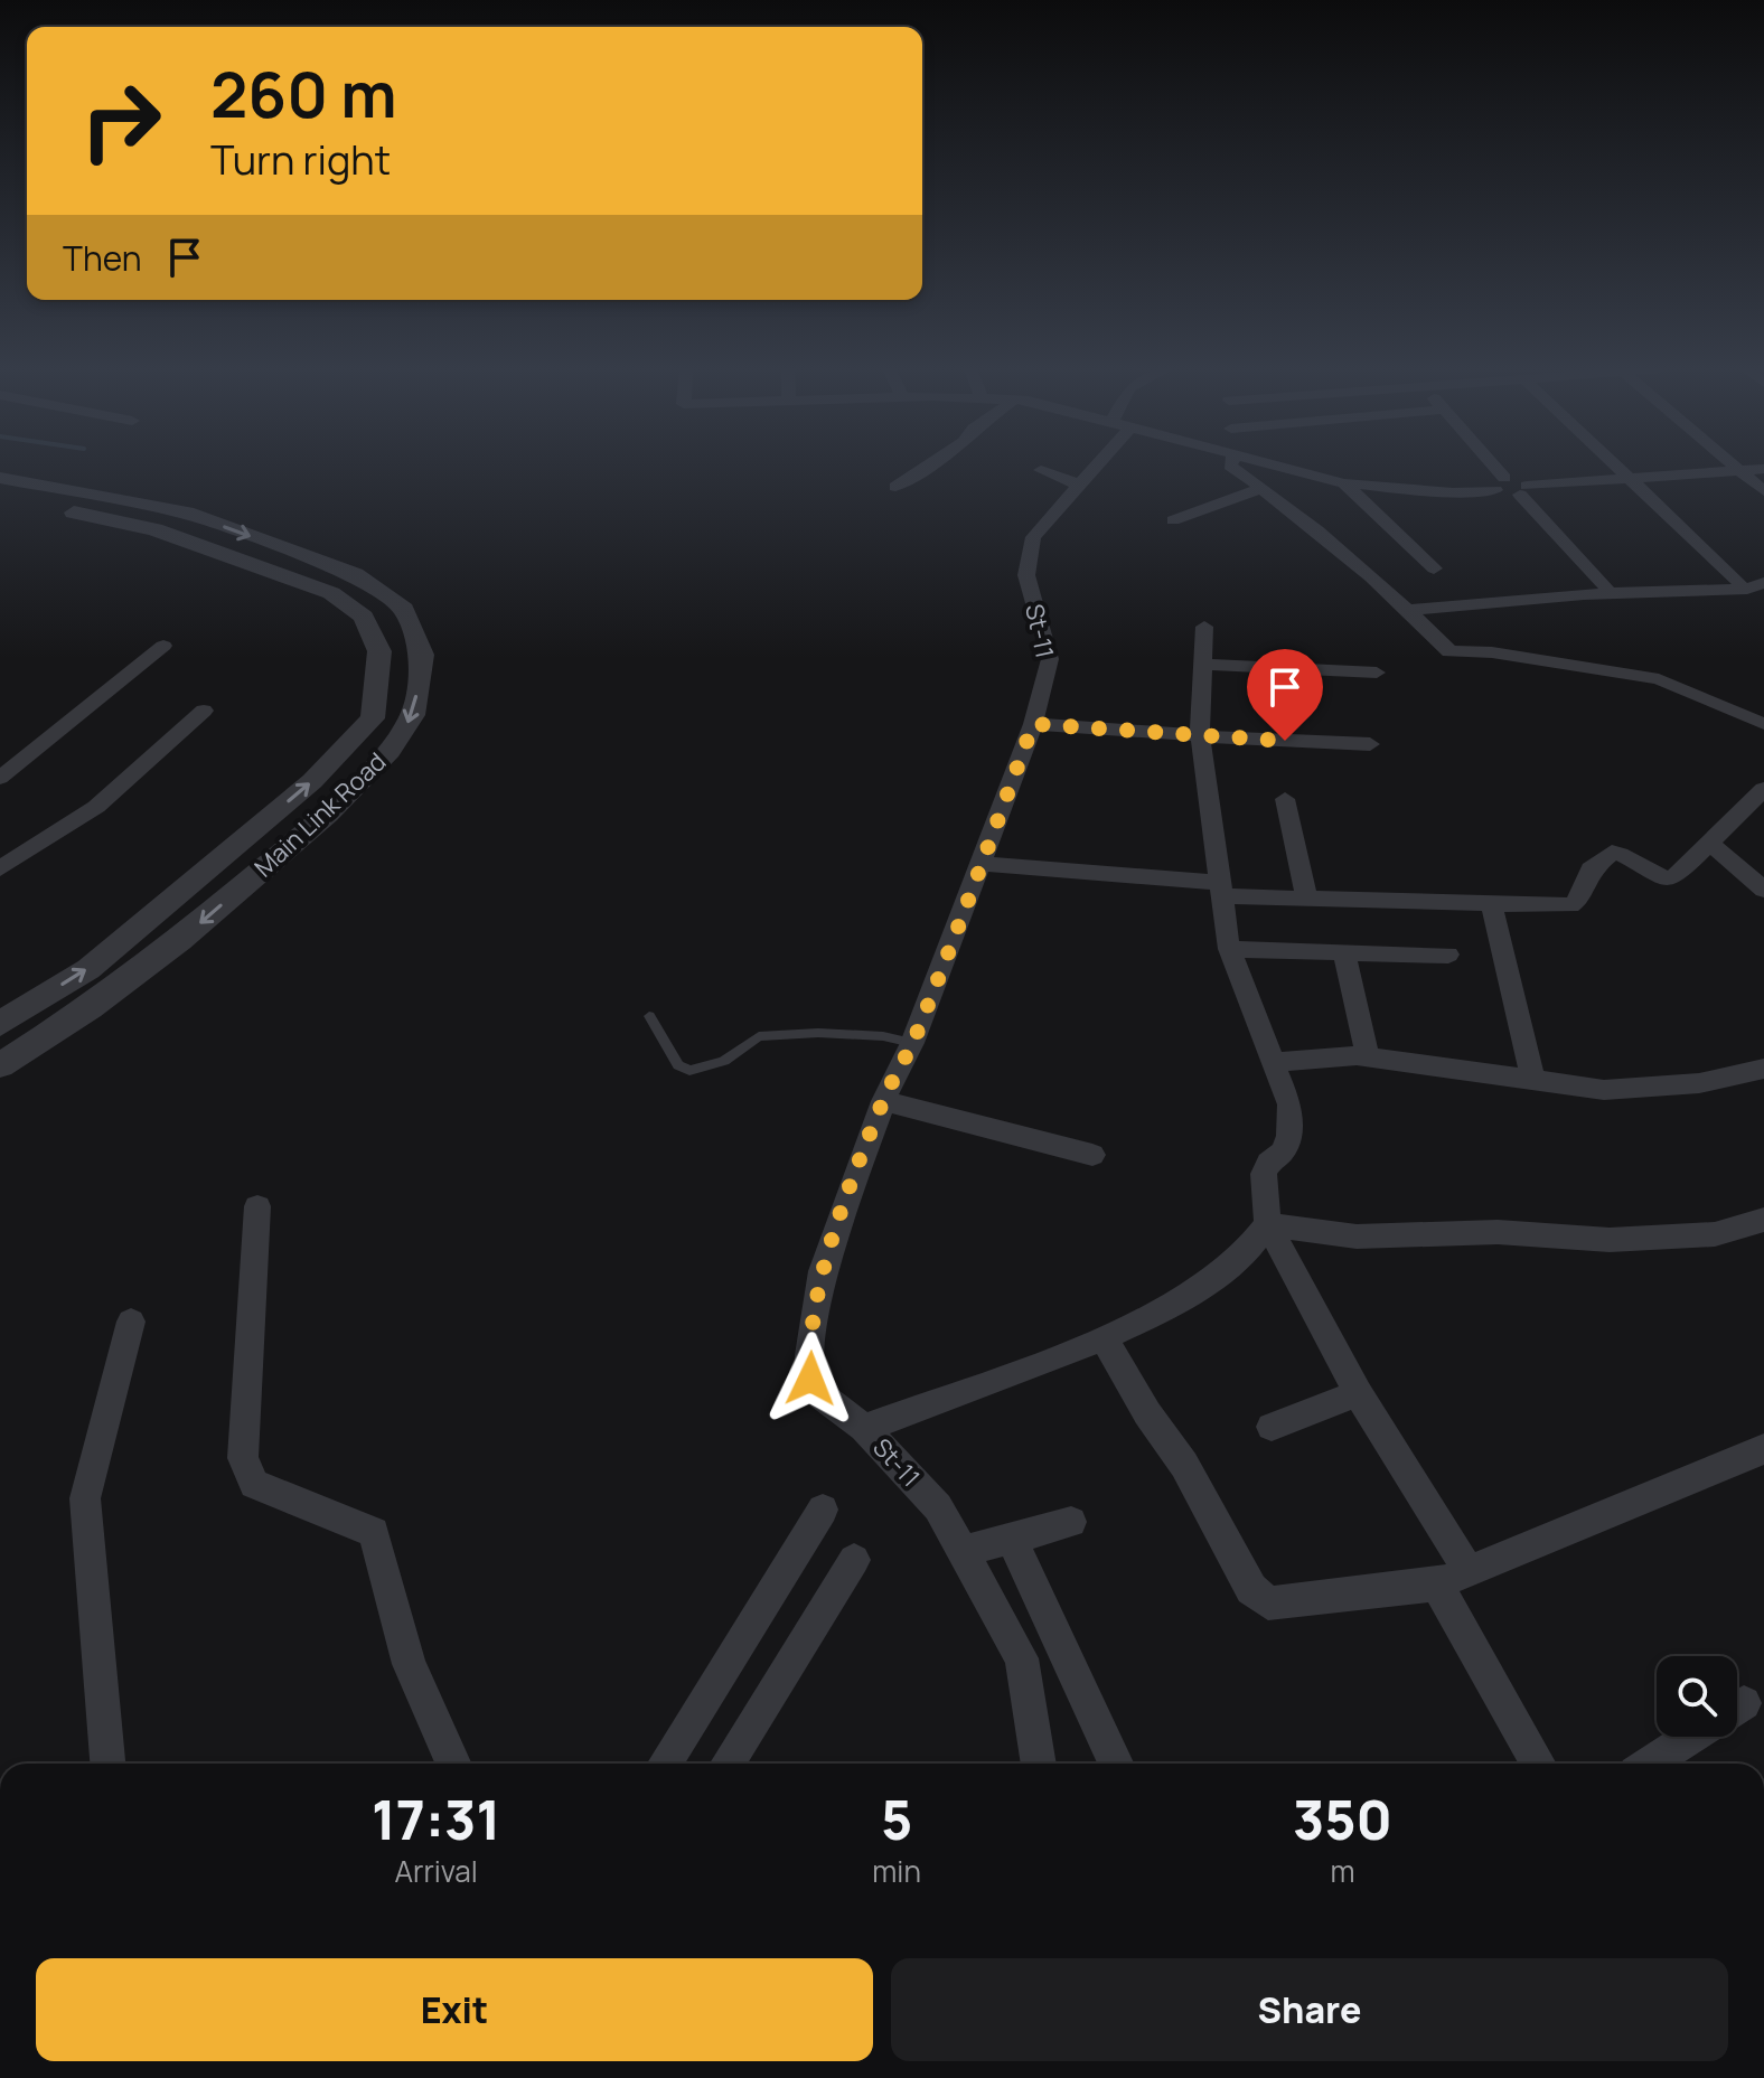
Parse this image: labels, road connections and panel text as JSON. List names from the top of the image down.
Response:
{
  "streets": {
    "street": ["St-11", "Main Link Road"]
  },
  "page": {
    "turn": ["260 m", "Turn right"],
    "then": "Then",
    "eta": [
      "17:31",
      "Arrival",
      "5",
      "min",
      "350",
      "m"
    ],
    "buttons": ["Exit", "Share"]
  }
}
